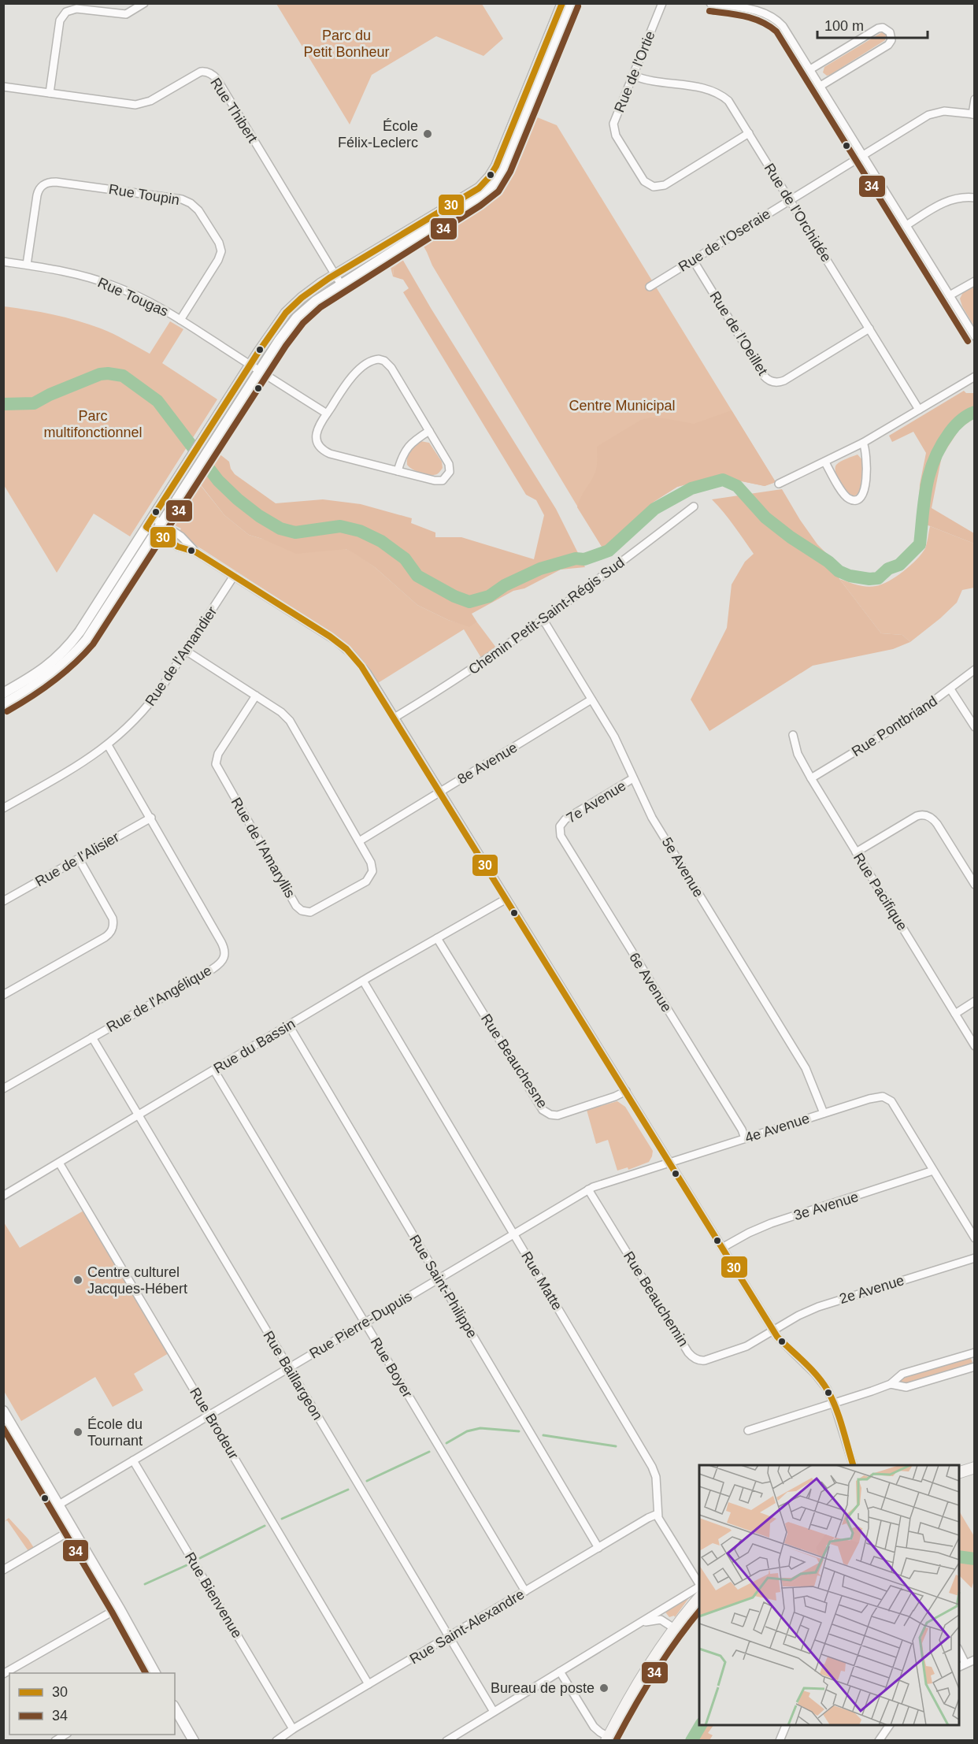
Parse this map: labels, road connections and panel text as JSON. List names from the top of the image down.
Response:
{
  "streets": {
    "street": [
      "Rue de l'Ortie",
      "Rue Thibert",
      "Rue Toupin",
      "Rue de l'Orchidée",
      "Rue de l'Oseraie",
      "Rue Tougas",
      "Rue de l'Oeillet",
      "Chemin Petit-Saint-Régis Sud",
      "Rue de l'Amandier",
      "Rue Pontbriand",
      "8e Avenue",
      "7e Avenue",
      "Rue de l'Amaryllis",
      "Rue de l'Alisier",
      "5e Avenue",
      "Rue Pacifique",
      "6e Avenue",
      "Rue de l'Angélique",
      "Rue du Bassin",
      "Rue Beauchesne",
      "4e Avenue",
      "3e Avenue",
      "Rue Matte",
      "Rue Saint-Philippe",
      "2e Avenue",
      "Rue Beauchemin",
      "Rue Pierre-Dupuis",
      "Rue Boyer",
      "Rue Baillargeon",
      "Rue Brodeur",
      "Rue Bienvenue",
      "Rue Saint-Alexandre"
    ]
  },
  "crossings": [
    ["Rue de l'Ortie", "Rue de l'Orchidée"],
    ["Rue Toupin", "Rue Tougas"],
    ["Rue de l'Orchidée", "Rue de l'Oseraie"],
    ["Rue de l'Orchidée", "Rue de l'Oeillet"],
    ["Rue de l'Oseraie", "Rue de l'Oeillet"],
    ["Chemin Petit-Saint-Régis Sud", "5e Avenue"],
    ["Rue de l'Amandier", "Rue de l'Amaryllis"],
    ["Rue de l'Amandier", "Rue de l'Angélique"],
    ["Rue Pontbriand", "Rue Pacifique"],
    ["8e Avenue", "Rue de l'Amaryllis"],
    ["8e Avenue", "5e Avenue"],
    ["7e Avenue", "5e Avenue"],
    ["7e Avenue", "6e Avenue"],
    ["Rue de l'Alisier", "Rue de l'Angélique"],
    ["5e Avenue", "4e Avenue"],
    ["6e Avenue", "4e Avenue"],
    ["Rue de l'Angélique", "Rue Baillargeon"],
    ["Rue du Bassin", "Rue Beauchesne"],
    ["Rue du Bassin", "Rue Matte"],
    ["Rue du Bassin", "Rue Saint-Philippe"],
    ["Rue du Bassin", "Rue Boyer"],
    ["Rue du Bassin", "Rue Baillargeon"],
    ["Rue du Bassin", "Rue Brodeur"],
    ["4e Avenue", "3e Avenue"],
    ["4e Avenue", "Rue Pierre-Dupuis"],
    ["Rue Matte", "Rue Pierre-Dupuis"],
    ["Rue Matte", "Rue Saint-Alexandre"],
    ["Rue Saint-Philippe", "Rue Pierre-Dupuis"],
    ["Rue Saint-Philippe", "Rue Saint-Alexandre"],
    ["2e Avenue", "Rue Beauchemin"],
    ["Rue Beauchemin", "Rue Pierre-Dupuis"],
    ["Rue Pierre-Dupuis", "Rue Boyer"],
    ["Rue Pierre-Dupuis", "Rue Baillargeon"],
    ["Rue Pierre-Dupuis", "Rue Brodeur"],
    ["Rue Pierre-Dupuis", "Rue Bienvenue"],
    ["Rue Boyer", "Rue Saint-Alexandre"],
    ["Rue Baillargeon", "Rue Saint-Alexandre"],
    ["Rue Brodeur", "Rue Saint-Alexandre"],
    ["Rue Bienvenue", "Rue Saint-Alexandre"]
  ],
  "parks": ["Parc du Petit Bonheur", "Centre Municipal", "Parc multifonctionnel"],
  "places": [
    "École Félix-Leclerc",
    "Centre culturel Jacques-Hébert",
    "École du Tournant",
    "Bureau de poste"
  ],
  "lines": ["transit line 30", "transit line 34"],
  "legend": ["30", "34"],
  "scale_bar": "100 m"
}
